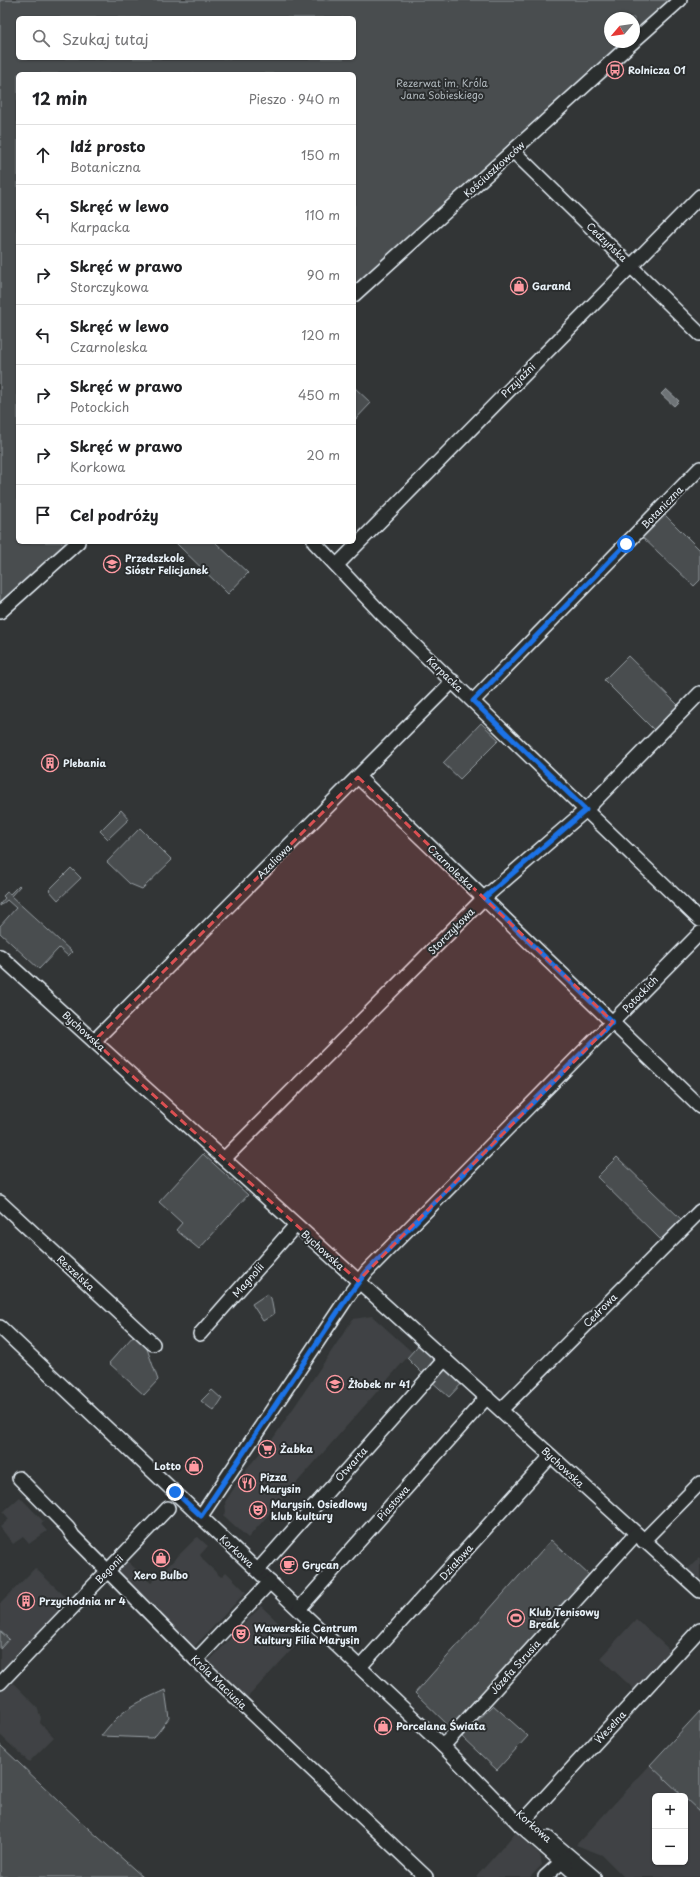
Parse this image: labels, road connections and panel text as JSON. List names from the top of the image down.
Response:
{
  "streets": {
    "street": [
      "Kościuszkowców",
      "Cedzyńska",
      "Przyjaźni",
      "Botaniczna",
      "Karpacka",
      "Azaliowa",
      "Czarnoleska",
      "Storczykowa",
      "Potockich",
      "Bychowska",
      "Reszelska",
      "Magnolii",
      "Cedrowa",
      "Otwarta",
      "Piastowa",
      "Korkowa",
      "Działowa",
      "Begonii",
      "Józefa Strusia",
      "Króla Maciusia",
      "Weselna"
    ]
  },
  "crossings": [
    ["Kościuszkowców", "Cedzyńska"],
    ["Cedzyńska", "Przyjaźni"],
    ["Przyjaźni", "Karpacka"],
    ["Botaniczna", "Karpacka"],
    ["Karpacka", "Azaliowa"],
    ["Karpacka", "Storczykowa"],
    ["Azaliowa", "Czarnoleska"],
    ["Azaliowa", "Bychowska"],
    ["Czarnoleska", "Storczykowa"],
    ["Czarnoleska", "Potockich"],
    ["Storczykowa", "Bychowska"],
    ["Potockich", "Bychowska"],
    ["Potockich", "Korkowa"],
    ["Bychowska", "Magnolii"],
    ["Bychowska", "Cedrowa"],
    ["Bychowska", "Otwarta"],
    ["Bychowska", "Piastowa"],
    ["Bychowska", "Działowa"],
    ["Bychowska", "Józefa Strusia"],
    ["Otwarta", "Korkowa"],
    ["Piastowa", "Korkowa"],
    ["Korkowa", "Działowa"],
    ["Korkowa", "Józefa Strusia"],
    ["Korkowa", "Weselna"],
    ["Begonii", "Króla Maciusia"]
  ],
  "parks": ["Rezerwat im. Króla Jana Sobieskiego"],
  "places": {
    "bus stop": ["Rolnicza 01"],
    "shop": [
      "Garand",
      "Lotto",
      "Xero Bulbo",
      "Porcelana Świata"
    ],
    "school or university": ["Przedszkole Sióstr Felicjanek", "Żłobek nr 41"],
    "building": ["Plebania", "Przychodnia nr 4"],
    "supermarket": ["Żabka"],
    "restaurant": ["Pizza Marysin"],
    "theatre": ["Marysin. Osiedlowy klub kultury", "Wawerskie Centrum Kultury Filia Marysin"],
    "cafe": ["Grycan"],
    "sports": ["Klub Tenisowy Break"]
  },
  "north": "bottom left",
  "page": {
    "search": "Szukaj tutaj",
    "heading": ["12 min", "Pieszo · 940 m"],
    "list": [
      ["Idź prosto", "Botaniczna", "150 m"],
      ["Skręć w lewo", "Karpacka", "110 m"],
      ["Skręć w prawo", "Storczykowa", "90 m"],
      ["Skręć w lewo", "Czarnoleska", "120 m"],
      ["Skręć w prawo", "Potockich", "450 m"],
      ["Skręć w prawo", "Korkowa", "20 m"],
      "Cel podróży"
    ],
    "map_buttons": ["+", "−"]
  }
}
